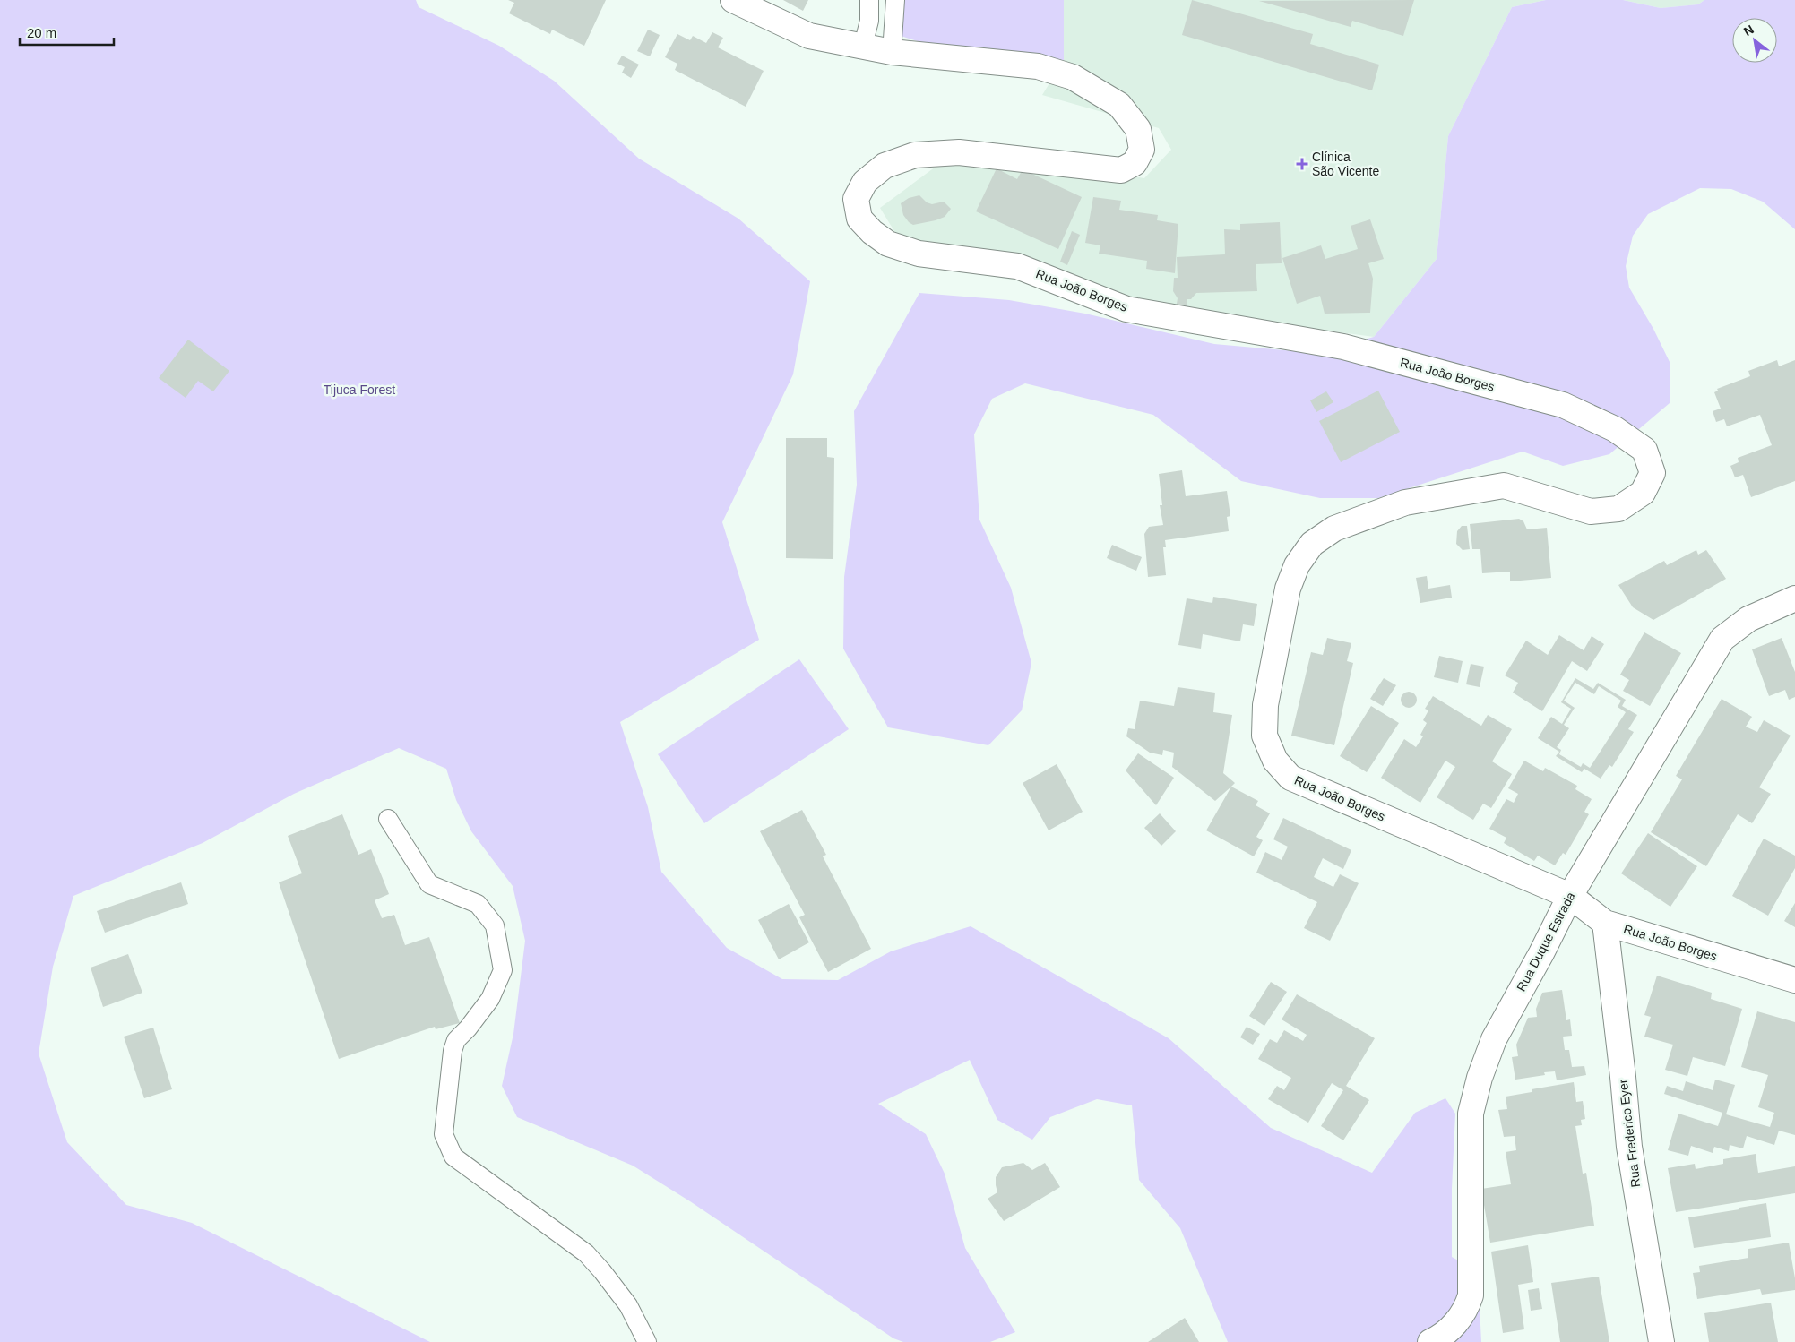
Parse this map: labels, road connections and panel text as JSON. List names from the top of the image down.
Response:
{
  "streets": {
    "street": ["Rua João Borges", "Rua Duque Estrada", "Rua Frederico Eyer"]
  },
  "crossings": [
    ["Rua João Borges", "Rua Duque Estrada"],
    ["Rua João Borges", "Rua Frederico Eyer"]
  ],
  "parks": ["Tijuca Forest"],
  "places": {
    "health": ["Clínica São Vicente"]
  },
  "scale_bar": "20 m",
  "north": "top left"
}
